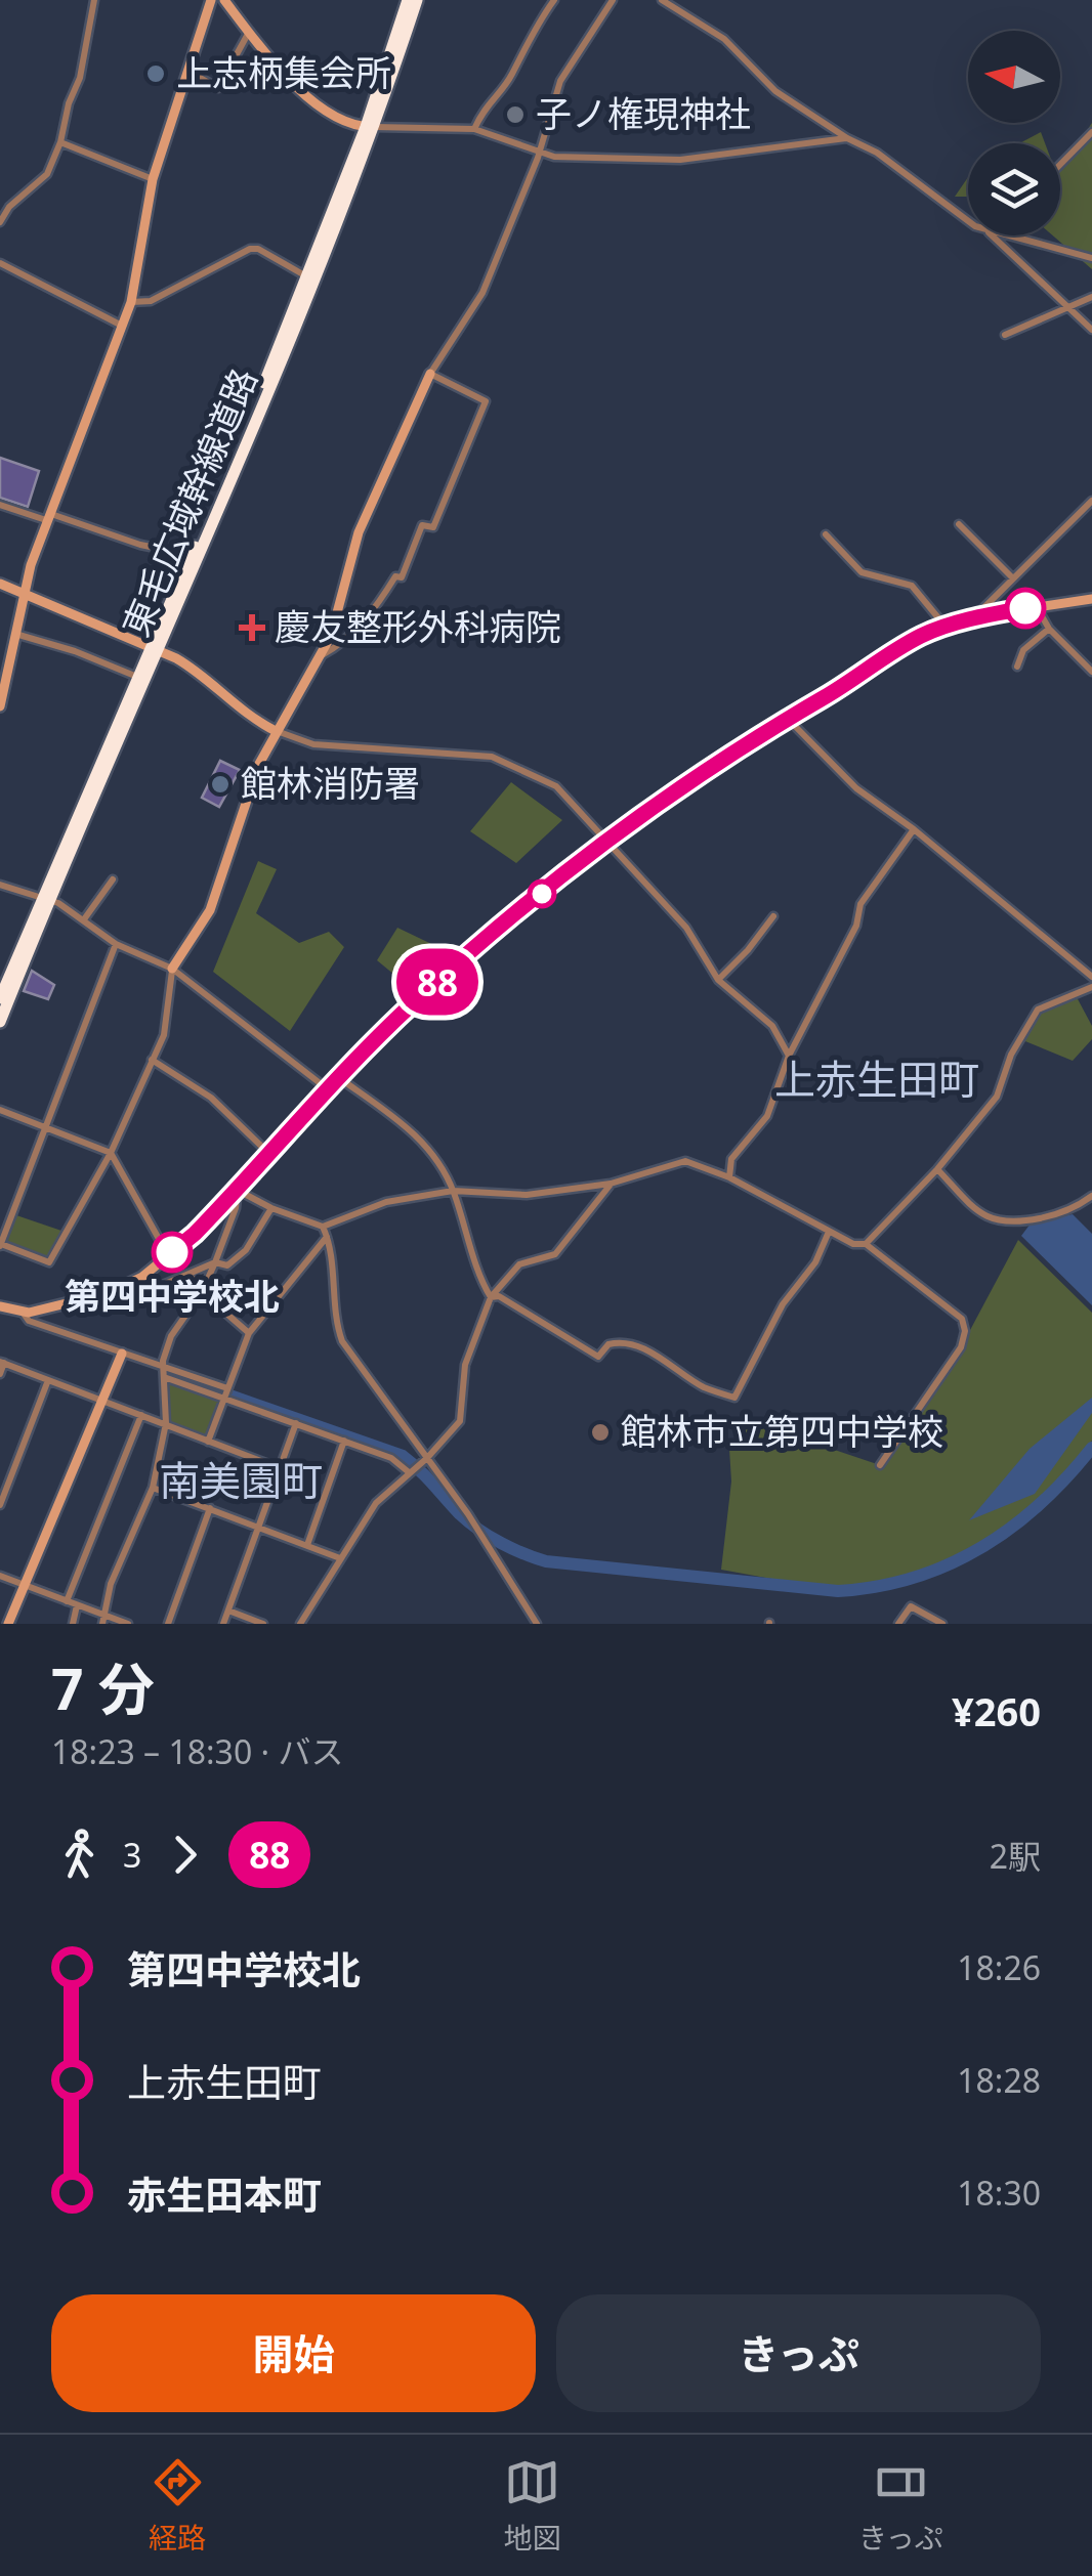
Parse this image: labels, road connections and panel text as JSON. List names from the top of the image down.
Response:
{
  "streets": {
    "highway": ["東毛広域幹線道路"]
  },
  "districts": ["上赤生田町", "南美園町"],
  "places": {
    "other": [
      "上志柄集会所",
      "子ノ権現神社",
      "館林消防署",
      "第四中学校北",
      "館林市立第四中学校"
    ],
    "health": ["慶友整形外科病院"]
  },
  "lines": ["bus line 88"],
  "north": "left",
  "page": {
    "on_map": "88",
    "heading": ["7 分", "18:23 – 18:30 · バス", "¥260"],
    "legs": ["3", "88", "2駅"],
    "list": [
      {
        "name": "第四中学校北",
        "value": "18:26"
      },
      {
        "name": "上赤生田町",
        "value": "18:28"
      },
      {
        "name": "赤生田本町",
        "value": "18:30"
      }
    ],
    "buttons": ["開始", "きっぷ"],
    "tabs": ["経路", "地図", "きっぷ"]
  }
}
